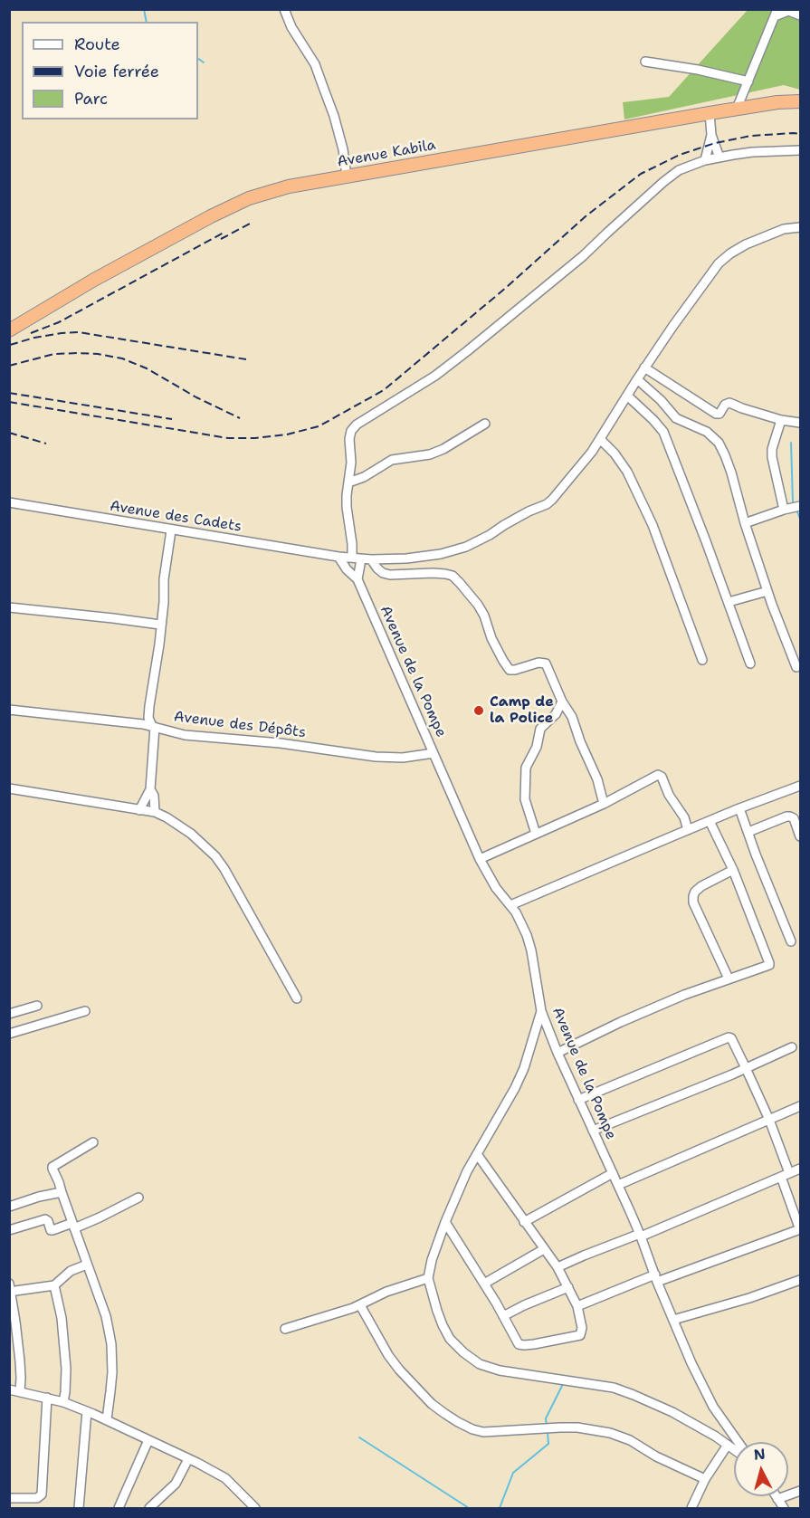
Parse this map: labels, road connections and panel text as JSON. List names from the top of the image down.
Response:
{
  "streets": {
    "highway": ["Avenue Kabila"],
    "street": ["Avenue des Cadets", "Avenue de la Pompe", "Avenue des Dépôts"]
  },
  "crossings": [
    ["Avenue des Cadets", "Avenue de la Pompe"],
    ["Avenue de la Pompe", "Avenue des Dépôts"]
  ],
  "places": ["Camp de la Police"],
  "legend": ["Route", "Voie ferrée", "Parc"],
  "north": "top"
}
